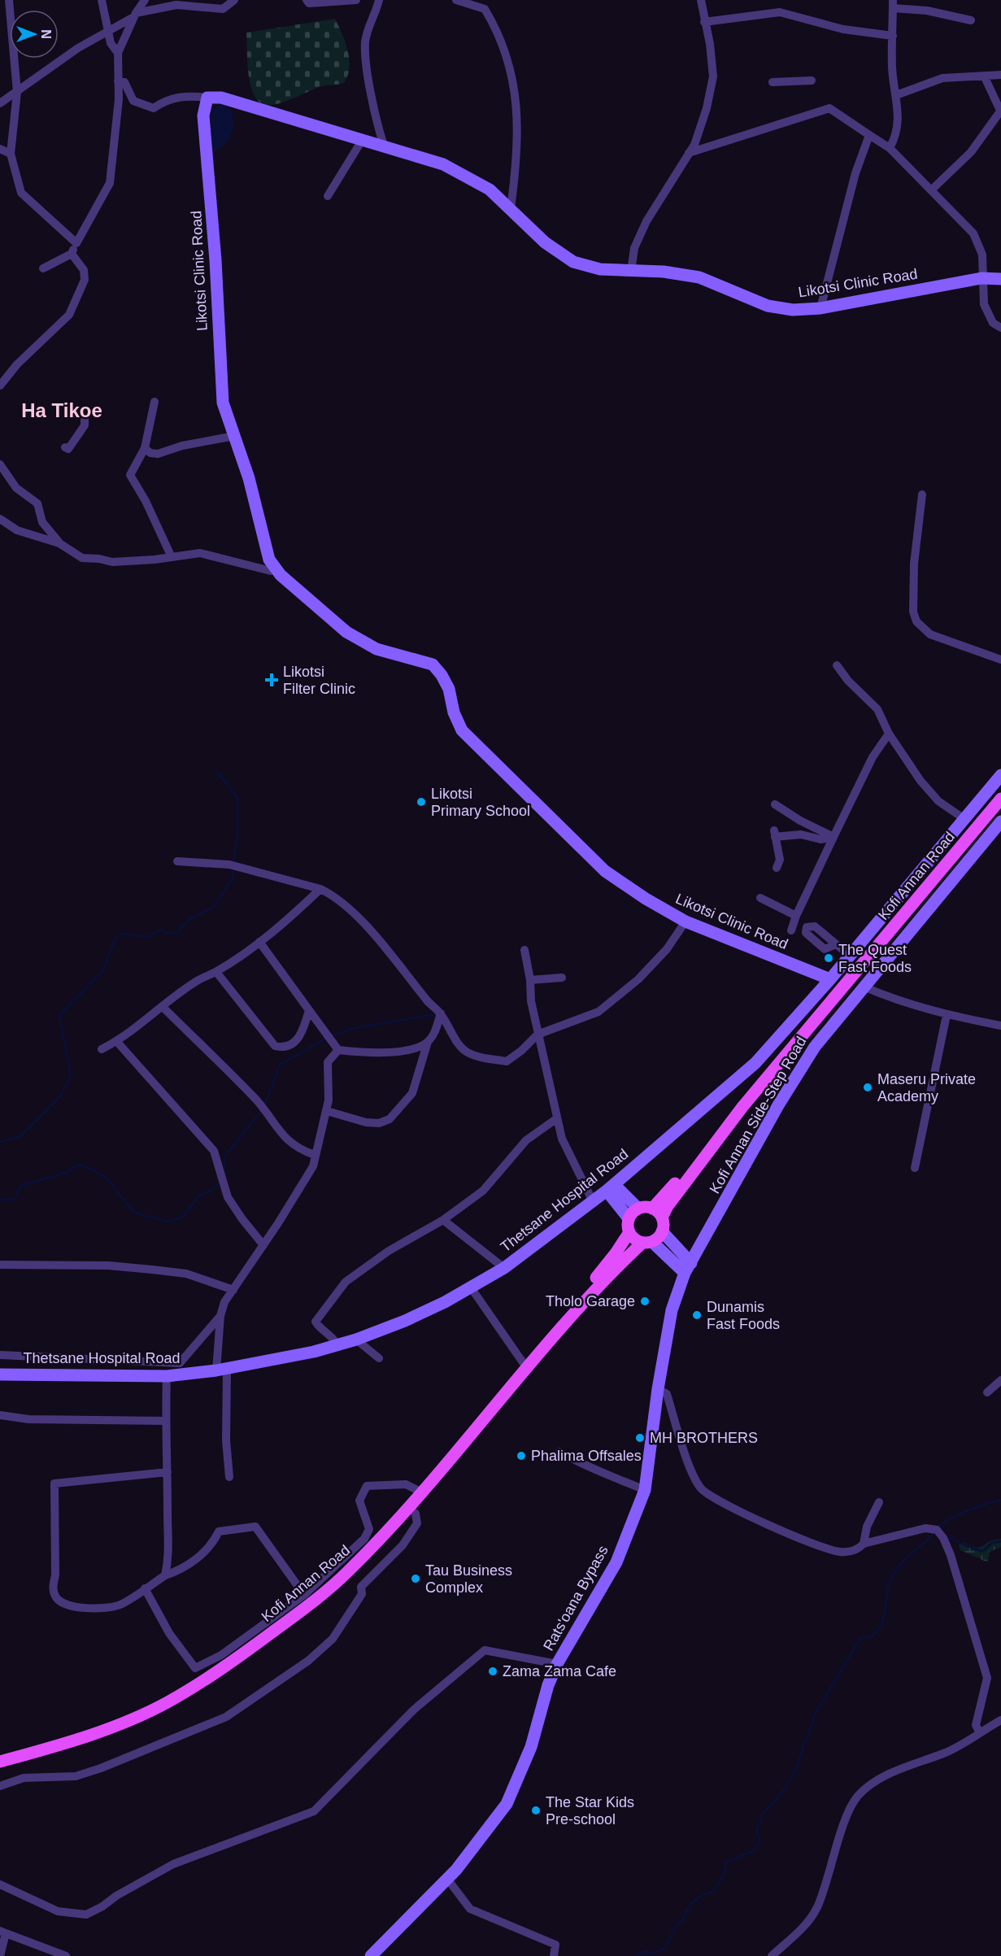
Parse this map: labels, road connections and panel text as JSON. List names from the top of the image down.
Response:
{
  "streets": {
    "main road": ["Kofi Annan Road"],
    "street": [
      "Likotsi Clinic Road",
      "Kofi Annan Side-Step Road",
      "Thetsane Hospital Road",
      "Rats'oana Bypass"
    ]
  },
  "crossings": [
    ["Likotsi Clinic Road", "Thetsane Hospital Road"],
    ["Kofi Annan Side-Step Road", "Rats'oana Bypass"]
  ],
  "districts": ["Ha Tikoe"],
  "places": {
    "health": ["Likotsi Filter Clinic"],
    "other": [
      "Likotsi Primary School",
      "The Quest Fast Foods",
      "Maseru Private Academy",
      "Tholo Garage",
      "Dunamis Fast Foods",
      "MH BROTHERS",
      "Phalima Offsales",
      "Tau Business Complex",
      "Zama Zama Cafe",
      "The Star Kids Pre-school"
    ]
  },
  "north": "right"
}
